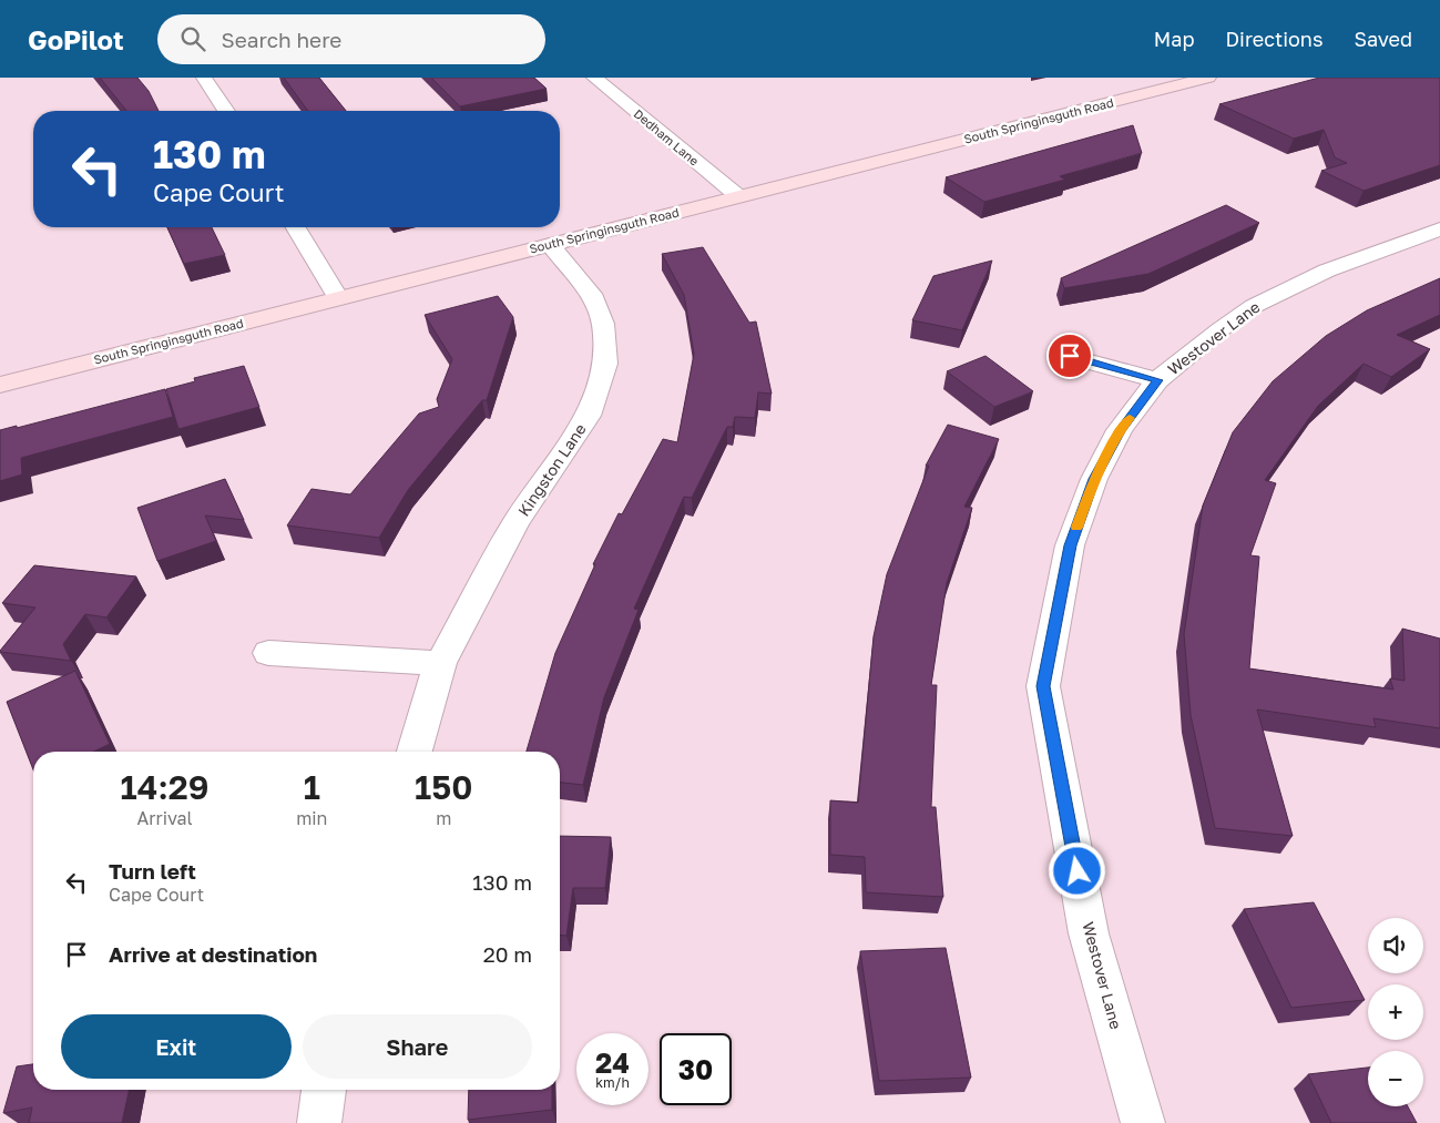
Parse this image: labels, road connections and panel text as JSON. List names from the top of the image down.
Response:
{
  "streets": {
    "street": [
      "South Springinsguth Road",
      "Dedham Lane",
      "Westover Lane",
      "Kingston Lane"
    ]
  },
  "crossings": [
    ["South Springinsguth Road", "Dedham Lane"],
    ["South Springinsguth Road", "Kingston Lane"]
  ],
  "page": {
    "header": "GoPilot",
    "search": "Search here",
    "nav": ["Map", "Directions", "Saved"],
    "turn": ["130 m", "Cape Court"],
    "eta": [
      "14:29",
      "Arrival",
      "1",
      "min",
      "150",
      "m"
    ],
    "list": [
      {
        "name": "Turn left",
        "note": "Cape Court",
        "value": "130 m"
      },
      {
        "name": "Arrive at destination",
        "value": "20 m"
      }
    ],
    "map_buttons": ["+", "−"],
    "buttons": ["Exit", "Share"],
    "speed": "24 km/h",
    "limit": "30"
  }
}
